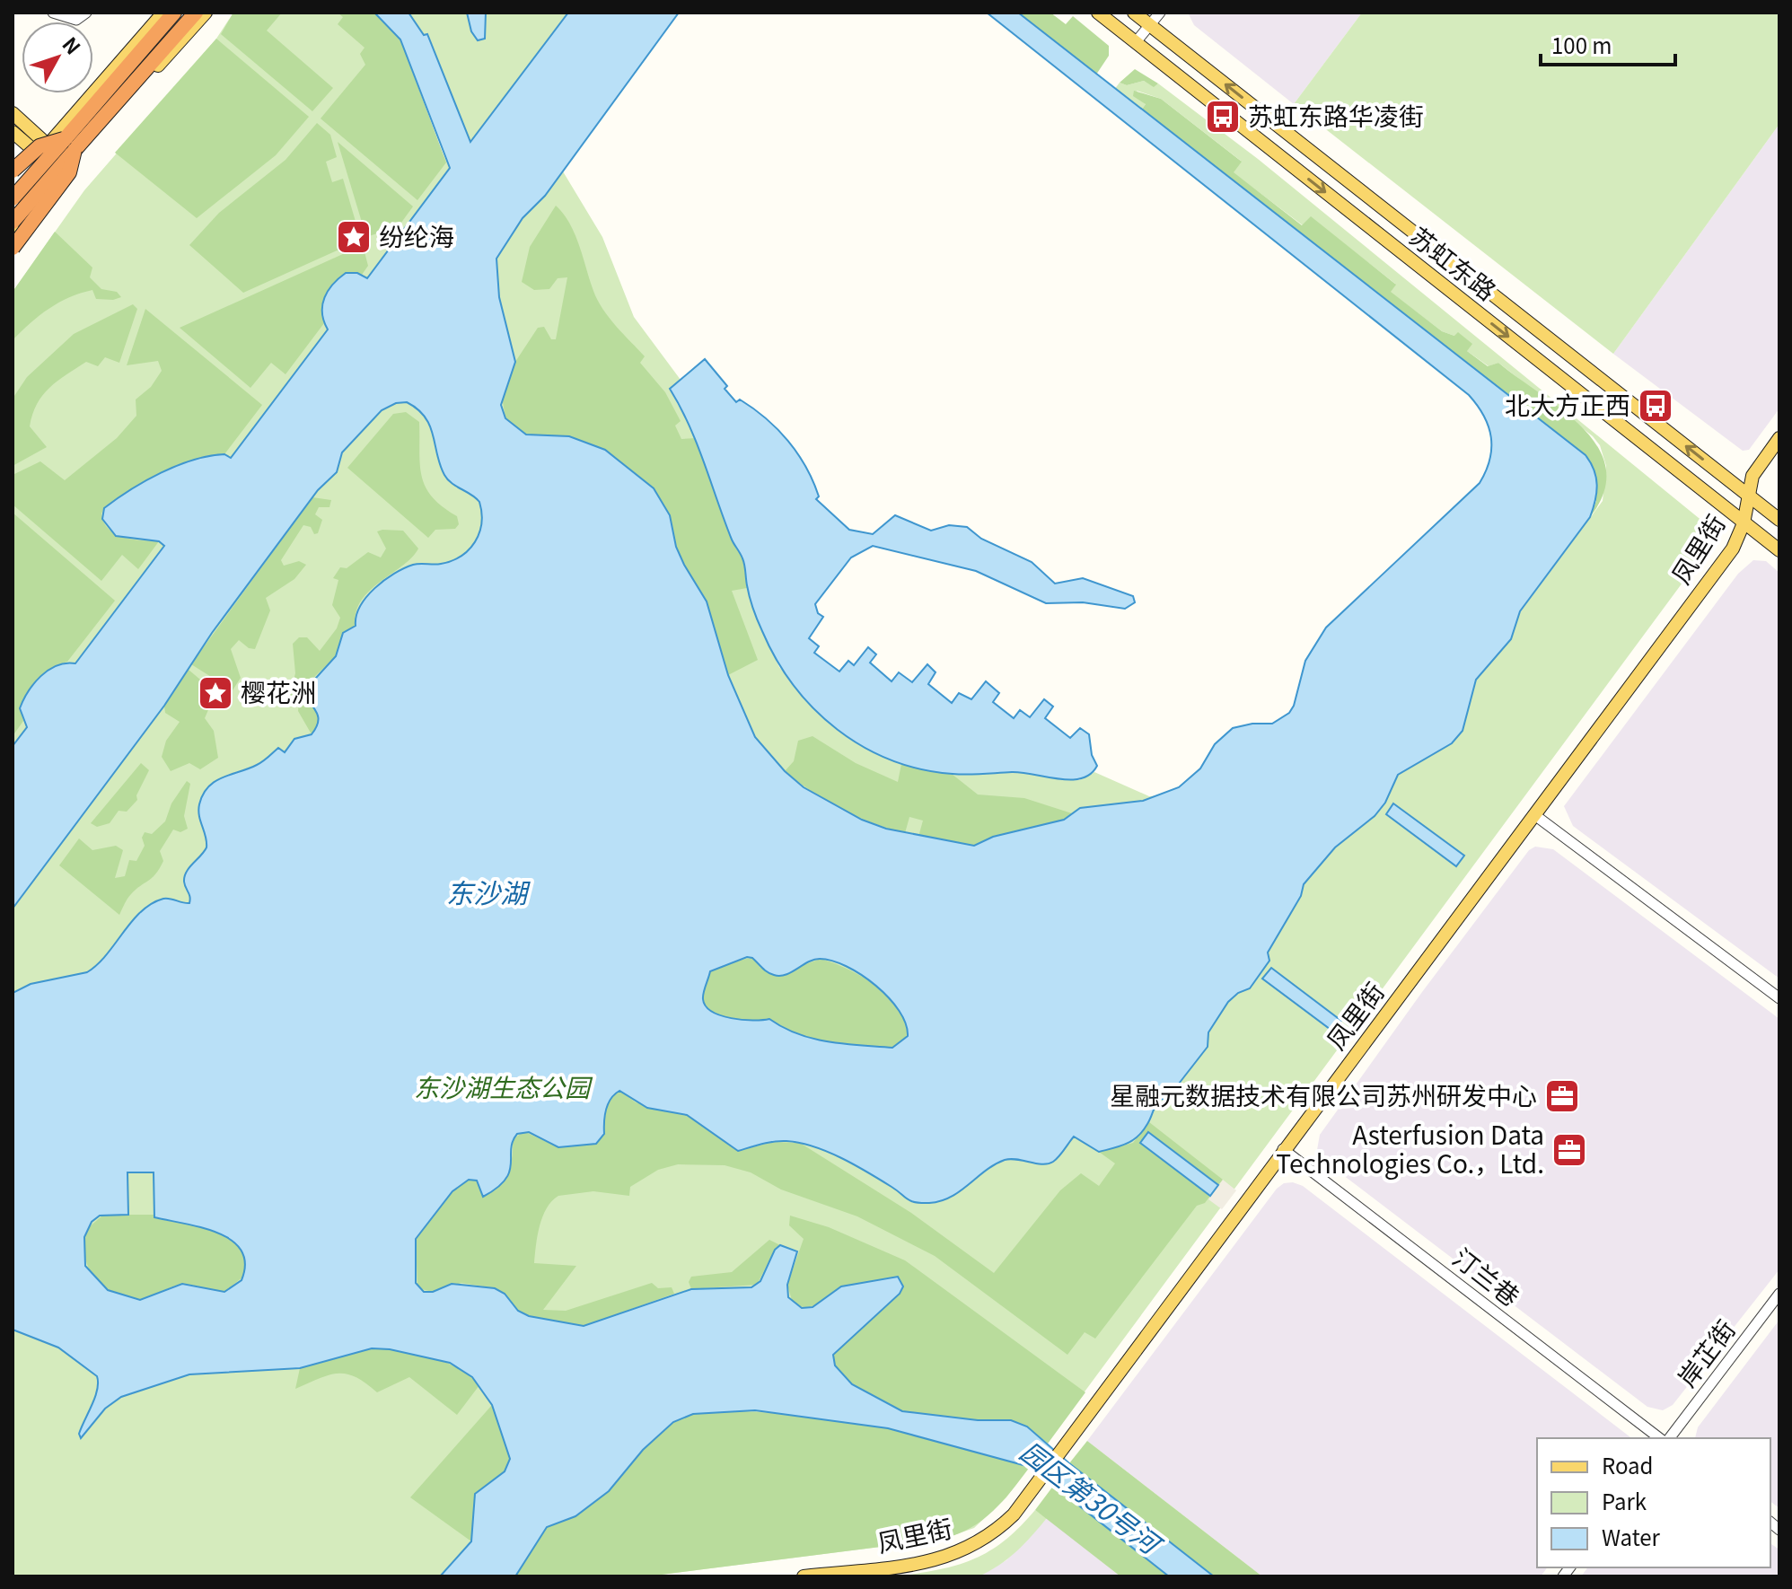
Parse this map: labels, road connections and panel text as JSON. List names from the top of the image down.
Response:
{
  "streets": {
    "main road": ["苏虹东路", "凤里街"],
    "street": ["汀兰巷", "岸芷街"]
  },
  "crossings": [
    ["苏虹东路", "凤里街"],
    ["凤里街", "汀兰巷"]
  ],
  "water": ["东沙湖", "园区第30号河"],
  "parks": ["东沙湖生态公园"],
  "places": {
    "bus stop": ["苏虹东路华凌街", "北大方正西"],
    "place": ["纷纶海", "樱花洲"],
    "office": ["星融元数据技术有限公司苏州研发中心", "Asterfusion Data Technologies Co.，Ltd."]
  },
  "legend": ["Road", "Park", "Water"],
  "scale_bar": "100 m",
  "north": "top right"
}
